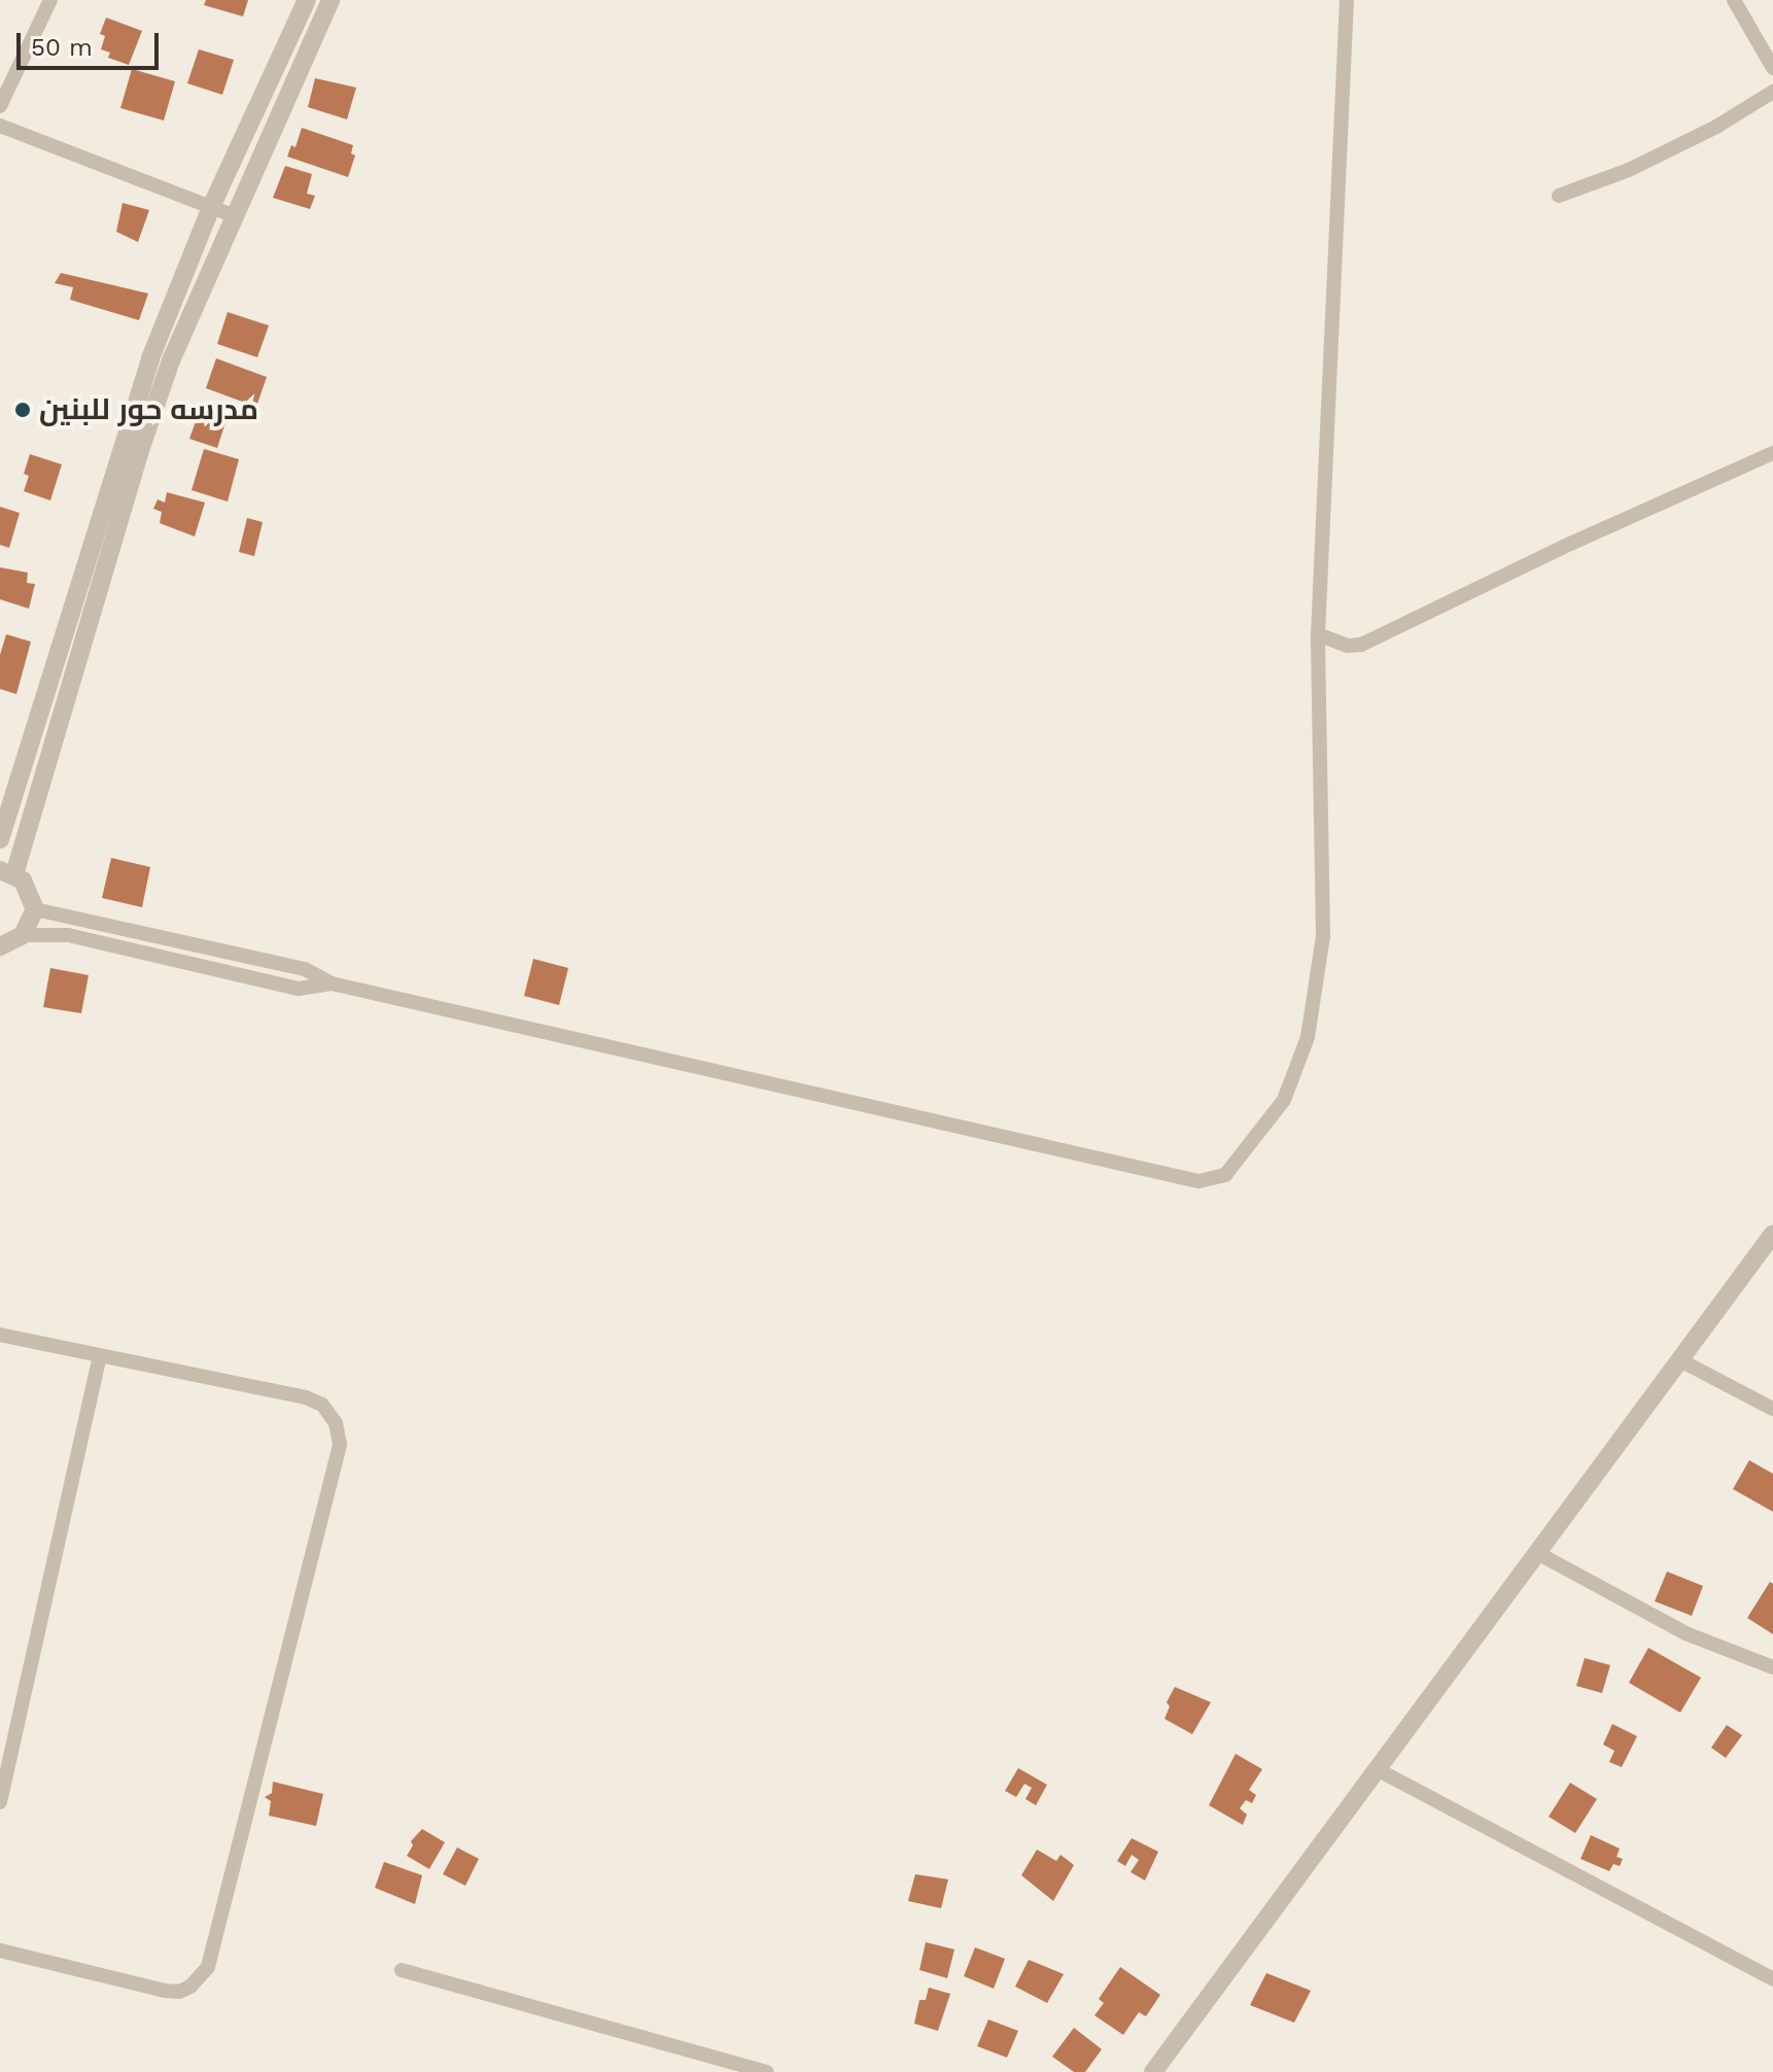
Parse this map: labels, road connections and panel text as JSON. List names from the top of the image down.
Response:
{
  "places": ["مدرسه حور للبنين"],
  "scale_bar": "50 m"
}
